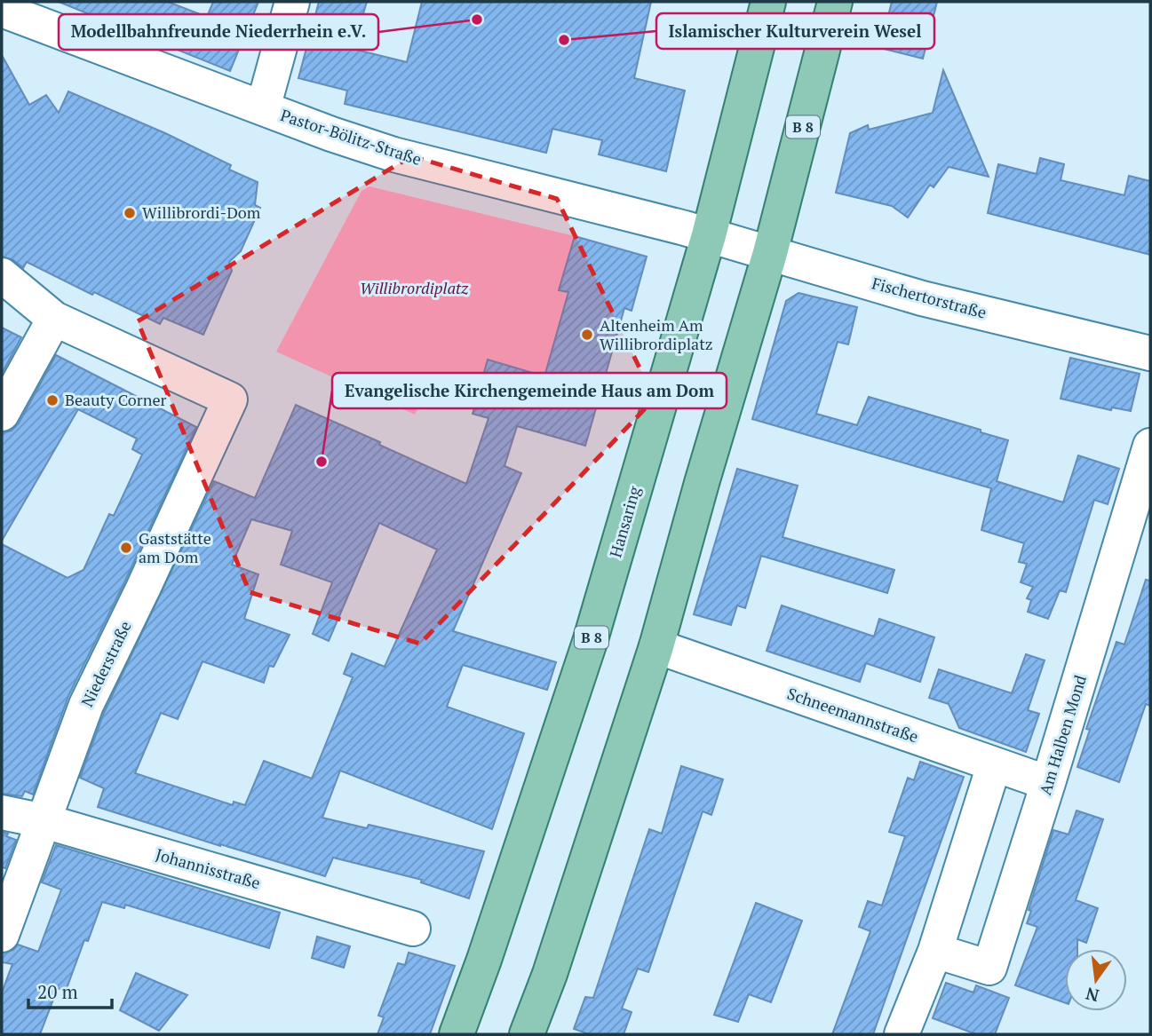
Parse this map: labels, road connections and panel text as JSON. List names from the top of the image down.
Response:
{
  "streets": {
    "main road": ["B 8", "Hansaring"],
    "street": [
      "Pastor-Bölitz-Straße",
      "Fischertorstraße",
      "Niederstraße",
      "Schneemannstraße",
      "Am Halben Mond",
      "Johannisstraße"
    ]
  },
  "crossings": [
    ["B 8", "Fischertorstraße"],
    ["B 8", "Schneemannstraße"],
    ["Pastor-Bölitz-Straße", "Fischertorstraße"],
    ["Pastor-Bölitz-Straße", "Hansaring"],
    ["Fischertorstraße", "Hansaring"],
    ["Niederstraße", "Johannisstraße"],
    ["Schneemannstraße", "Am Halben Mond"]
  ],
  "parks": ["Willibrordiplatz"],
  "places": [
    "Modellbahnfreunde Niederrhein e.V.",
    "Islamischer Kulturverein Wesel",
    "Willibrordi-Dom",
    "Altenheim Am Willibrordiplatz",
    "Beauty Corner",
    "Evangelische Kirchengemeinde Haus am Dom",
    "Gaststätte am Dom"
  ],
  "scale_bar": "20 m",
  "north": "bottom"
}
